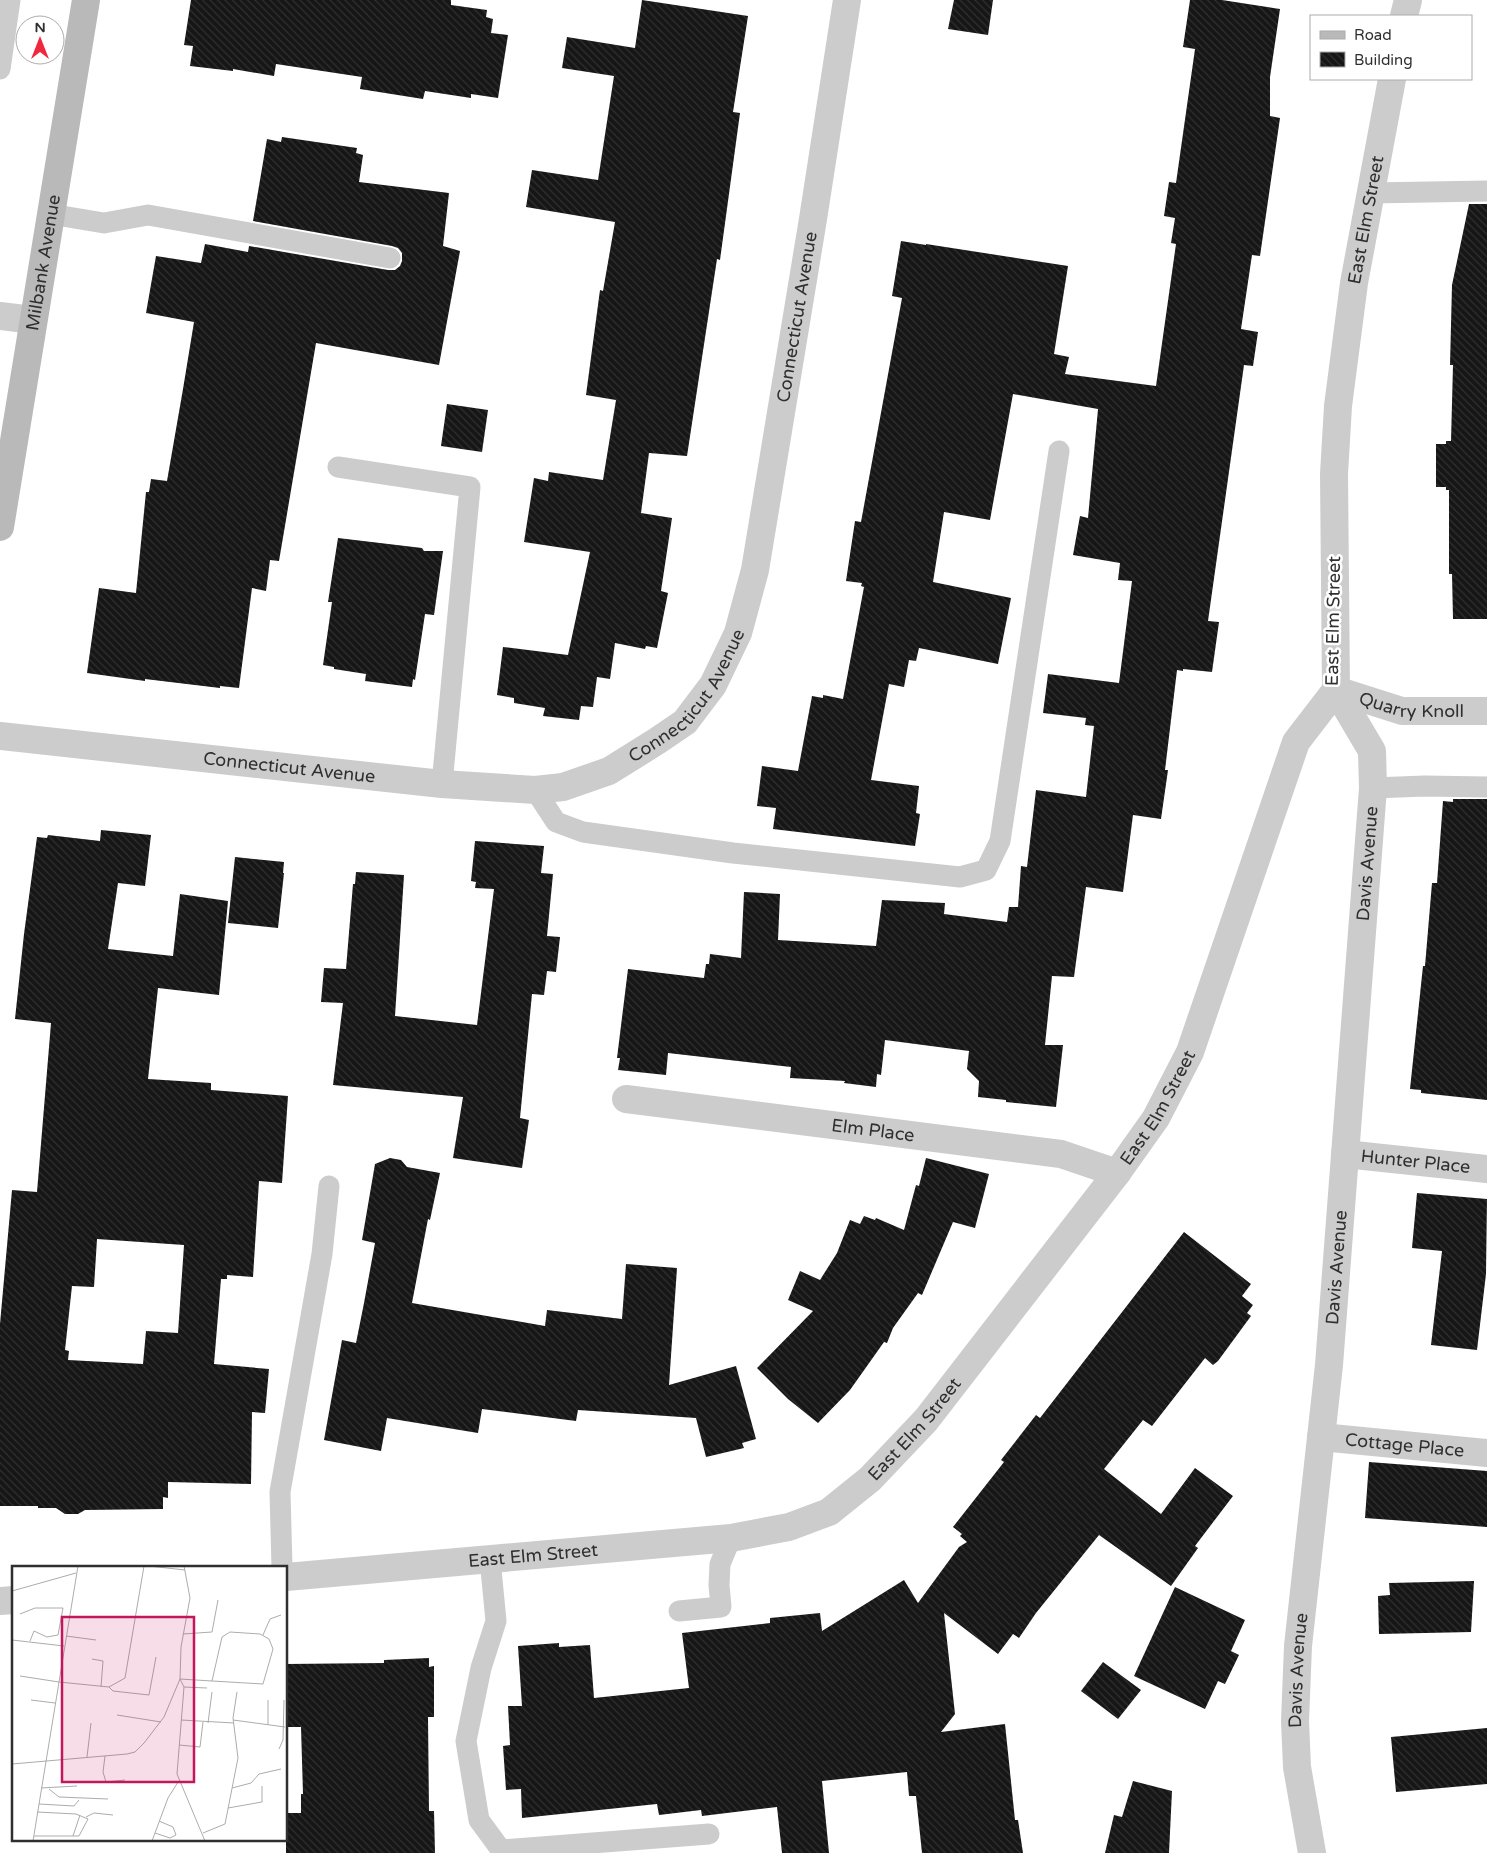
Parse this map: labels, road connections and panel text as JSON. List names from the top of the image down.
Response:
{
  "streets": {
    "main road": ["Milbank Avenue"],
    "street": [
      "East Elm Street",
      "Connecticut Avenue",
      "Quarry Knoll",
      "Davis Avenue",
      "Elm Place",
      "Hunter Place",
      "Cottage Place"
    ]
  },
  "crossings": [
    ["East Elm Street", "Quarry Knoll"],
    ["East Elm Street", "Davis Avenue"],
    ["East Elm Street", "Elm Place"],
    ["Quarry Knoll", "Davis Avenue"],
    ["Davis Avenue", "Hunter Place"],
    ["Davis Avenue", "Cottage Place"]
  ],
  "legend": ["Road", "Building"],
  "north": "top"
}
